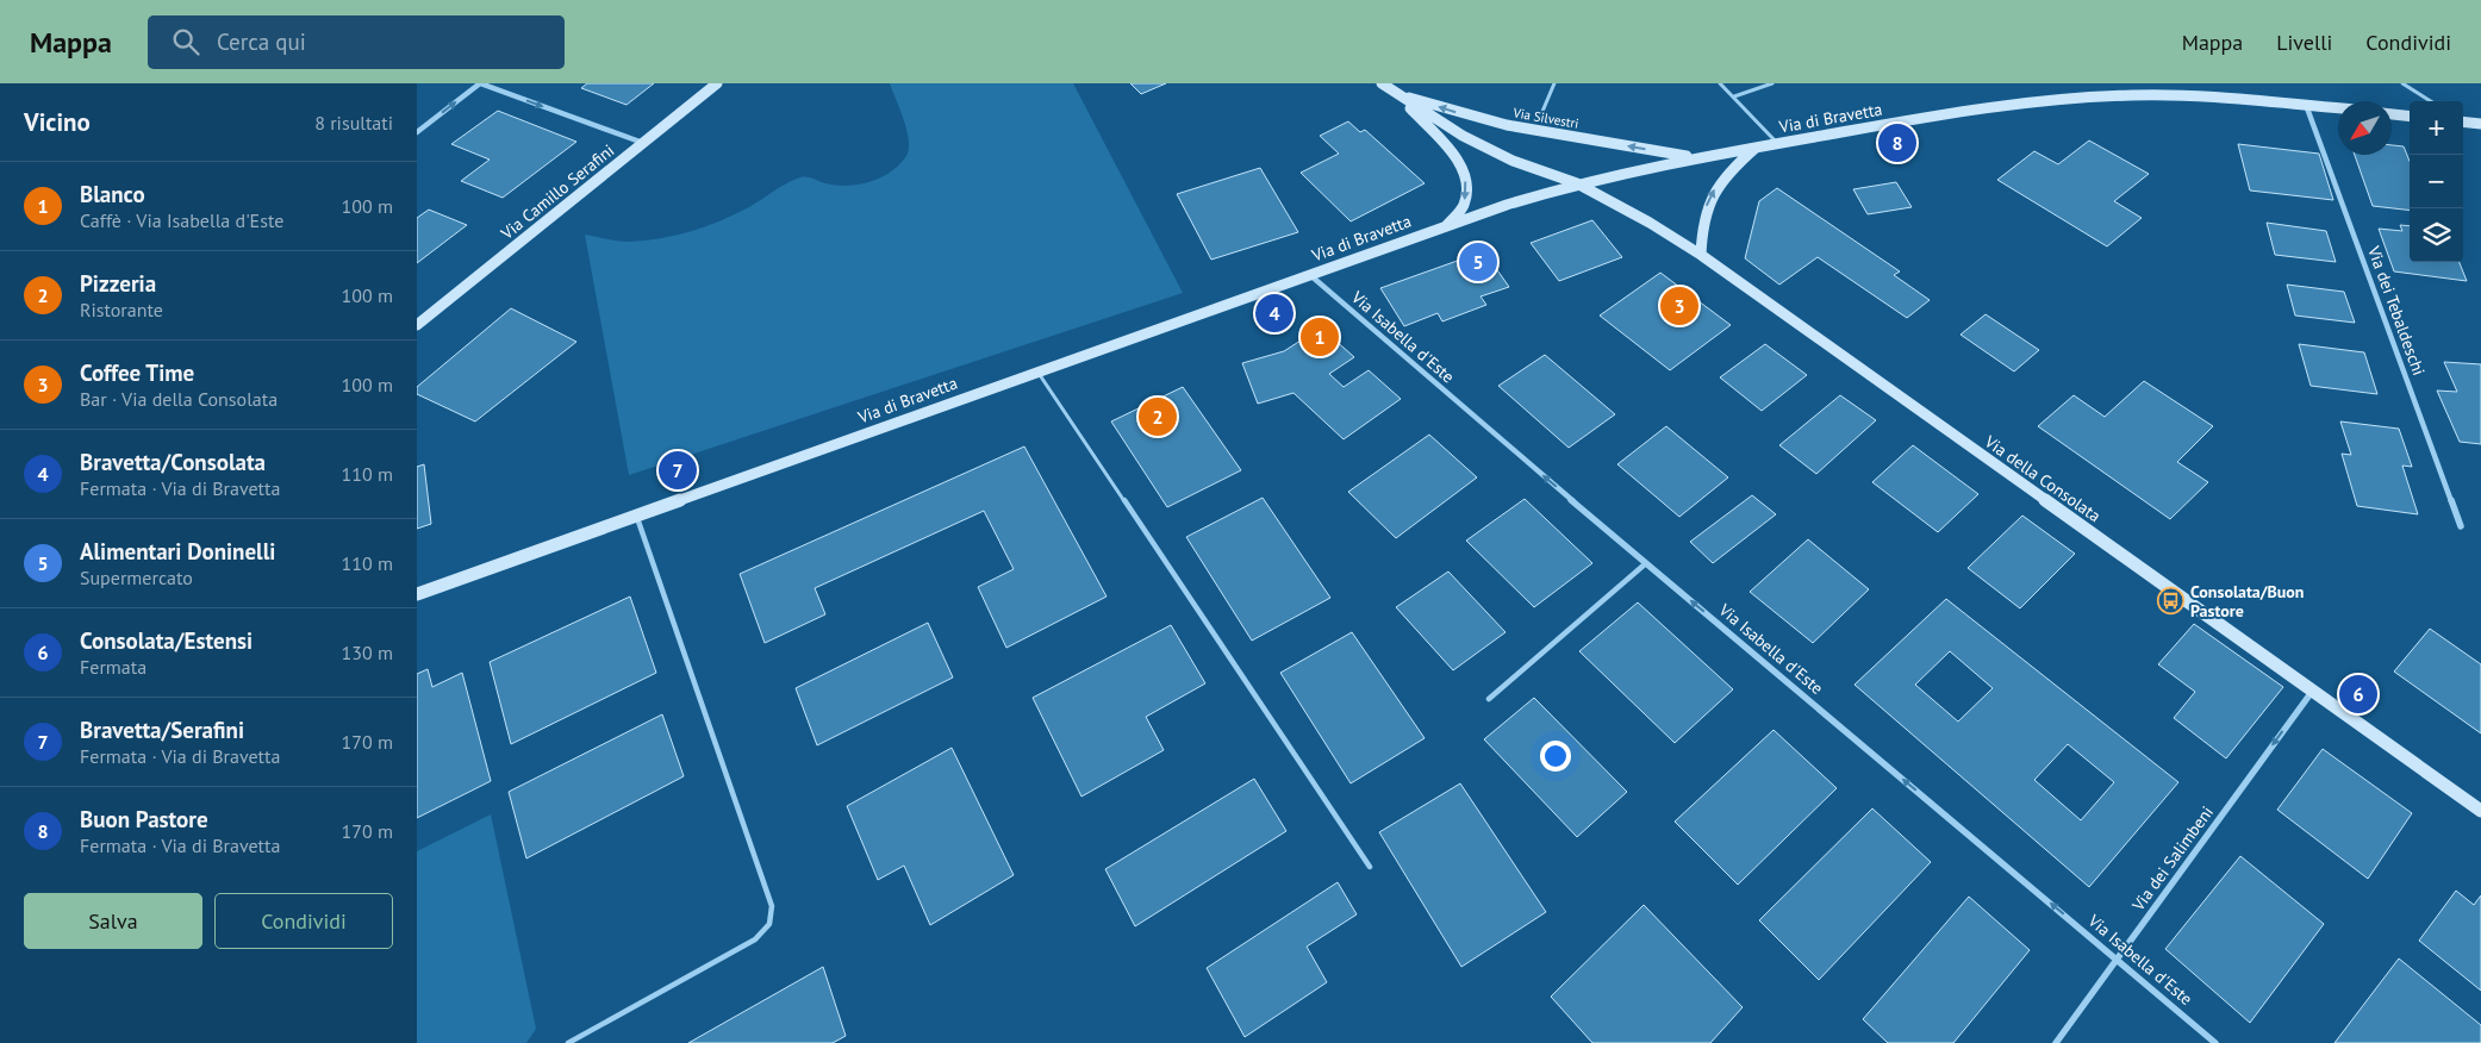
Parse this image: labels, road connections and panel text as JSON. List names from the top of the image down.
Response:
{
  "streets": {
    "main road": [
      "Via Silvestri",
      "Via di Bravetta",
      "Via Camillo Serafini",
      "Via della Consolata"
    ],
    "street": ["Via dei Tebaldeschi", "Via Isabella d'Este", "Via dei Salimbeni"]
  },
  "crossings": [
    ["Via Silvestri", "Via di Bravetta"],
    ["Via Silvestri", "Via della Consolata"],
    ["Via di Bravetta", "Via dei Tebaldeschi"],
    ["Via di Bravetta", "Via Isabella d'Este"],
    ["Via di Bravetta", "Via della Consolata"],
    ["Via Isabella d'Este", "Via dei Salimbeni"],
    ["Via della Consolata", "Via dei Salimbeni"]
  ],
  "one_way": ["Via Isabella d'Este", "Via dei Salimbeni"],
  "places": {
    "bus stop": ["Consolata/Buon Pastore"]
  },
  "north": "bottom left",
  "page": {
    "header": "Mappa",
    "search": "Cerca qui",
    "nav": ["Mappa", "Livelli", "Condividi"],
    "heading": ["Vicino", "8 risultati"],
    "map_buttons": ["+", "−"],
    "pins": [
      "8",
      "5",
      "3",
      "4",
      "1",
      "2",
      "7",
      "6"
    ],
    "list": [
      {
        "mark": "1",
        "name": "Blanco",
        "note": "Caffè · Via Isabella d'Este",
        "value": "100 m"
      },
      {
        "mark": "2",
        "name": "Pizzeria",
        "note": "Ristorante",
        "value": "100 m"
      },
      {
        "mark": "3",
        "name": "Coffee Time",
        "note": "Bar · Via della Consolata",
        "value": "100 m"
      },
      {
        "mark": "4",
        "name": "Bravetta/Consolata",
        "note": "Fermata · Via di Bravetta",
        "value": "110 m"
      },
      {
        "mark": "5",
        "name": "Alimentari Doninelli",
        "note": "Supermercato",
        "value": "110 m"
      },
      {
        "mark": "6",
        "name": "Consolata/Estensi",
        "note": "Fermata",
        "value": "130 m"
      },
      {
        "mark": "7",
        "name": "Bravetta/Serafini",
        "note": "Fermata · Via di Bravetta",
        "value": "170 m"
      },
      {
        "mark": "8",
        "name": "Buon Pastore",
        "note": "Fermata · Via di Bravetta",
        "value": "170 m"
      }
    ],
    "buttons": ["Salva", "Condividi"]
  }
}
